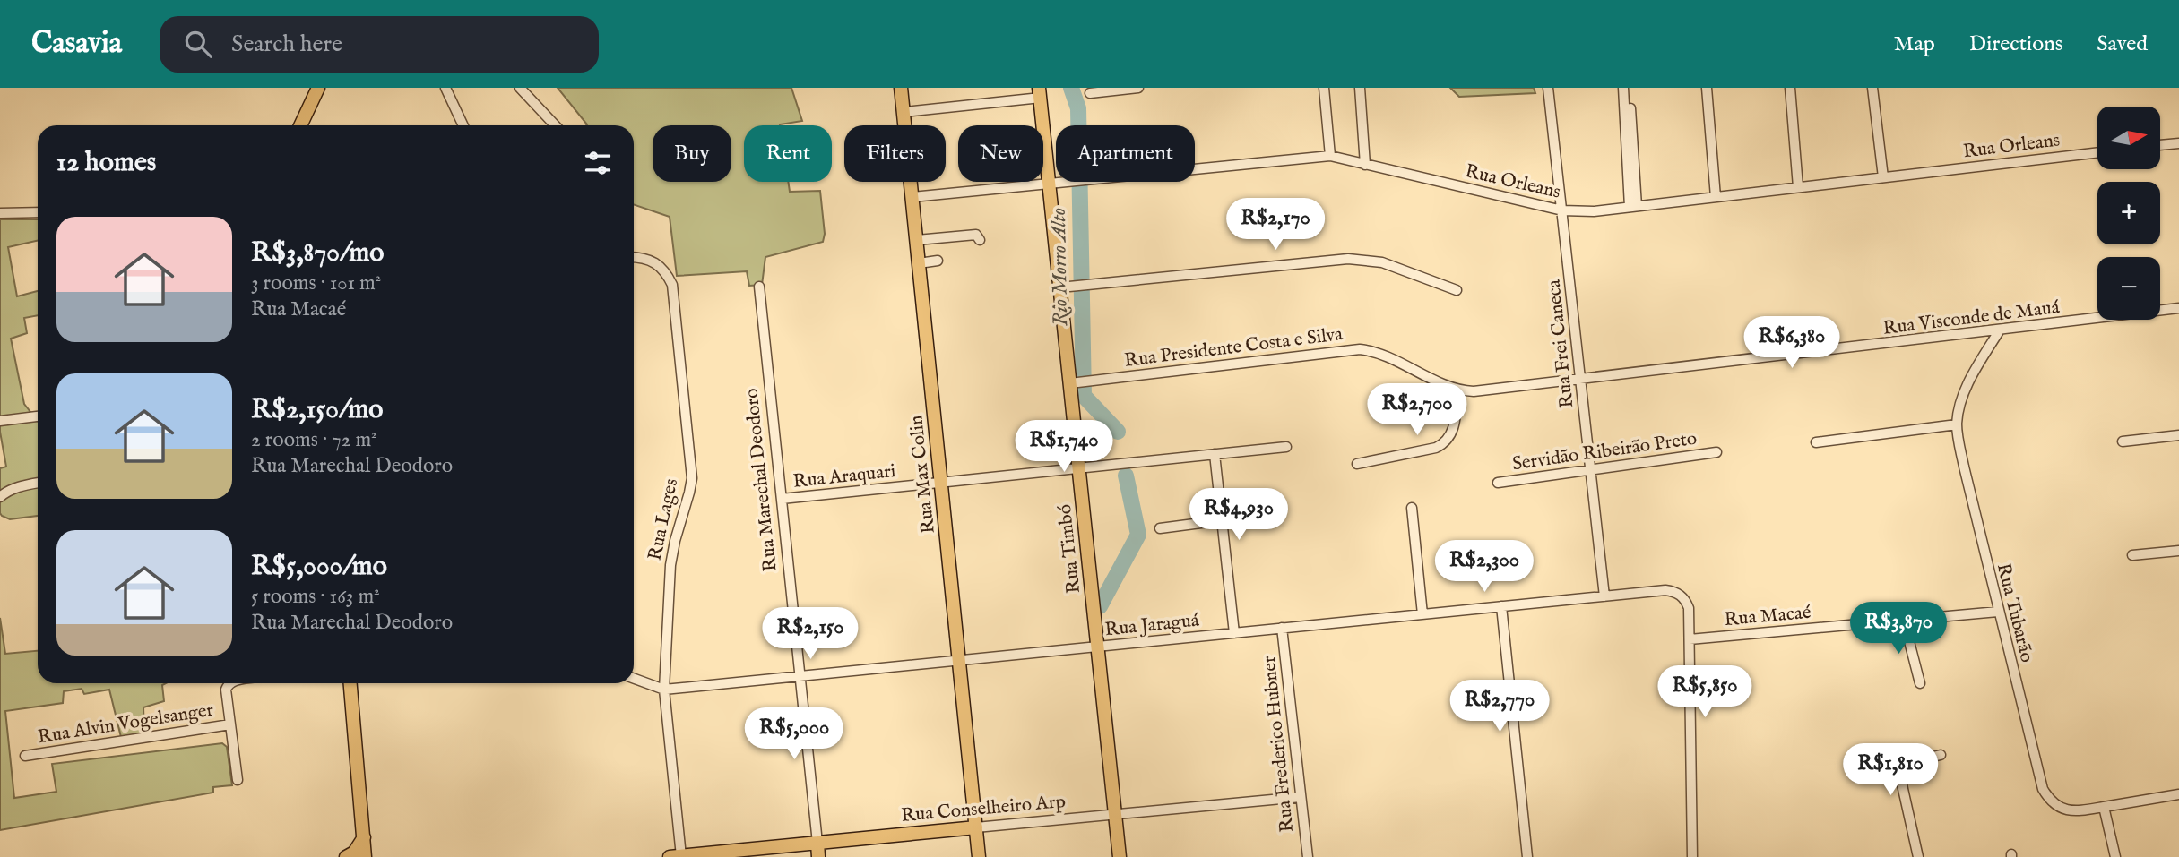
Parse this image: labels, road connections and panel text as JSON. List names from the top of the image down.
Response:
{
  "streets": {
    "main road": [
      "Rua Max Colin",
      "Rua Marechal Deodoro",
      "Rua Timbó",
      "Rua Conselheiro Arp"
    ],
    "street": [
      "Rua Orleans",
      "Rua Visconde de Mauá",
      "Rua Frei Caneca",
      "Rua Presidente Costa e Silva",
      "Servidão Ribeirão Preto",
      "Rua Araquari",
      "Rua Lages",
      "Rua Tubarão",
      "Rua Macaé",
      "Rua Jaraguá",
      "Rua Alvin Vogelsanger",
      "Rua Frederico Hubner"
    ]
  },
  "crossings": [
    ["Rua Orleans", "Rua Frei Caneca"],
    ["Rua Orleans", "Rua Max Colin"],
    ["Rua Orleans", "Rua Timbó"],
    ["Rua Visconde de Mauá", "Rua Frei Caneca"],
    ["Rua Visconde de Mauá", "Rua Presidente Costa e Silva"],
    ["Rua Visconde de Mauá", "Rua Tubarão"],
    ["Rua Frei Caneca", "Rua Presidente Costa e Silva"],
    ["Rua Frei Caneca", "Servidão Ribeirão Preto"],
    ["Rua Frei Caneca", "Rua Jaraguá"],
    ["Rua Presidente Costa e Silva", "Rua Timbó"],
    ["Rua Max Colin", "Rua Araquari"],
    ["Rua Max Colin", "Rua Jaraguá"],
    ["Rua Max Colin", "Rua Conselheiro Arp"],
    ["Rua Araquari", "Rua Marechal Deodoro"],
    ["Rua Araquari", "Rua Timbó"],
    ["Rua Marechal Deodoro", "Rua Jaraguá"],
    ["Rua Marechal Deodoro", "Rua Conselheiro Arp"],
    ["Rua Lages", "Rua Jaraguá"],
    ["Rua Lages", "Rua Conselheiro Arp"],
    ["Rua Timbó", "Rua Jaraguá"],
    ["Rua Timbó", "Rua Conselheiro Arp"],
    ["Rua Tubarão", "Rua Macaé"],
    ["Rua Macaé", "Rua Jaraguá"],
    ["Rua Jaraguá", "Rua Frederico Hubner"],
    ["Rua Frederico Hubner", "Rua Conselheiro Arp"]
  ],
  "water": ["Rio Morro Alto"],
  "north": "right",
  "page": {
    "header": "Casavia",
    "search": "Search here",
    "nav": ["Map", "Directions", "Saved"],
    "map_buttons": ["+", "−"],
    "chip": [
      "Buy",
      "Rent",
      "Filters",
      "New",
      "Apartment"
    ],
    "heading": "12 homes",
    "price": [
      "R$2,170",
      "R$6,380",
      "R$2,700",
      "R$1,740",
      "R$4,930",
      "R$2,300",
      "R$3,870",
      "R$2,150",
      "R$5,850",
      "R$2,770",
      "R$5,000",
      "R$1,810"
    ],
    "list": [
      {
        "name": "R$3,870/mo",
        "note": "3 rooms · 101 m² · Rua Macaé"
      },
      {
        "name": "R$2,150/mo",
        "note": "2 rooms · 72 m² · Rua Marechal Deodoro"
      },
      {
        "name": "R$5,000/mo",
        "note": "5 rooms · 163 m² · Rua Marechal Deodoro"
      }
    ]
  }
}
